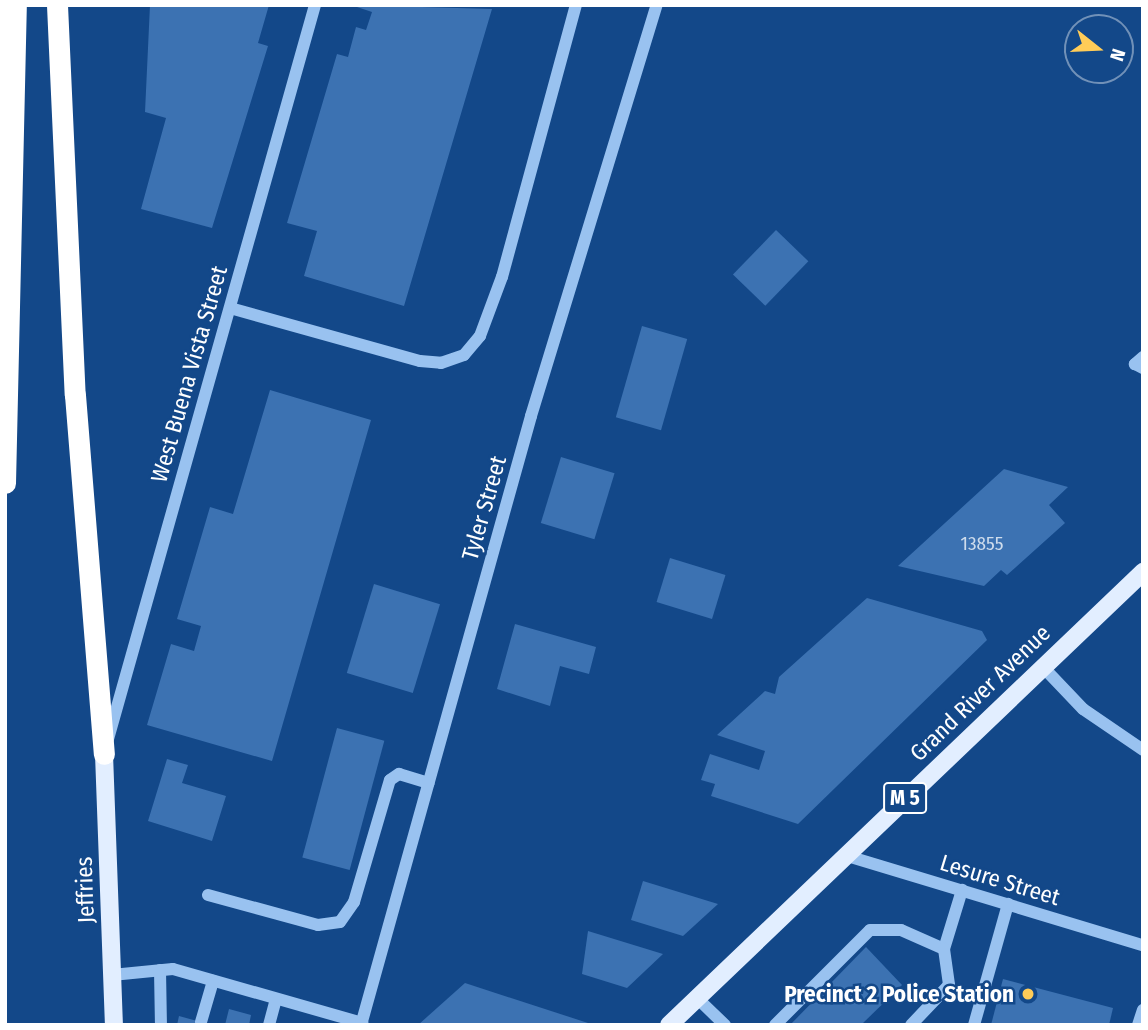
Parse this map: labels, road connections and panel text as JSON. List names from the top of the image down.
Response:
{
  "streets": {
    "main road": ["Grand River Avenue", "M 5", "Jeffries"],
    "street": ["West Buena Vista Street", "Tyler Street", "Lesure Street"]
  },
  "crossings": [
    ["West Buena Vista Street", "Jeffries"],
    ["Grand River Avenue", "Lesure Street"]
  ],
  "places": ["Precinct 2 Police Station"],
  "house_numbers": ["13855"],
  "north": "right"
}
